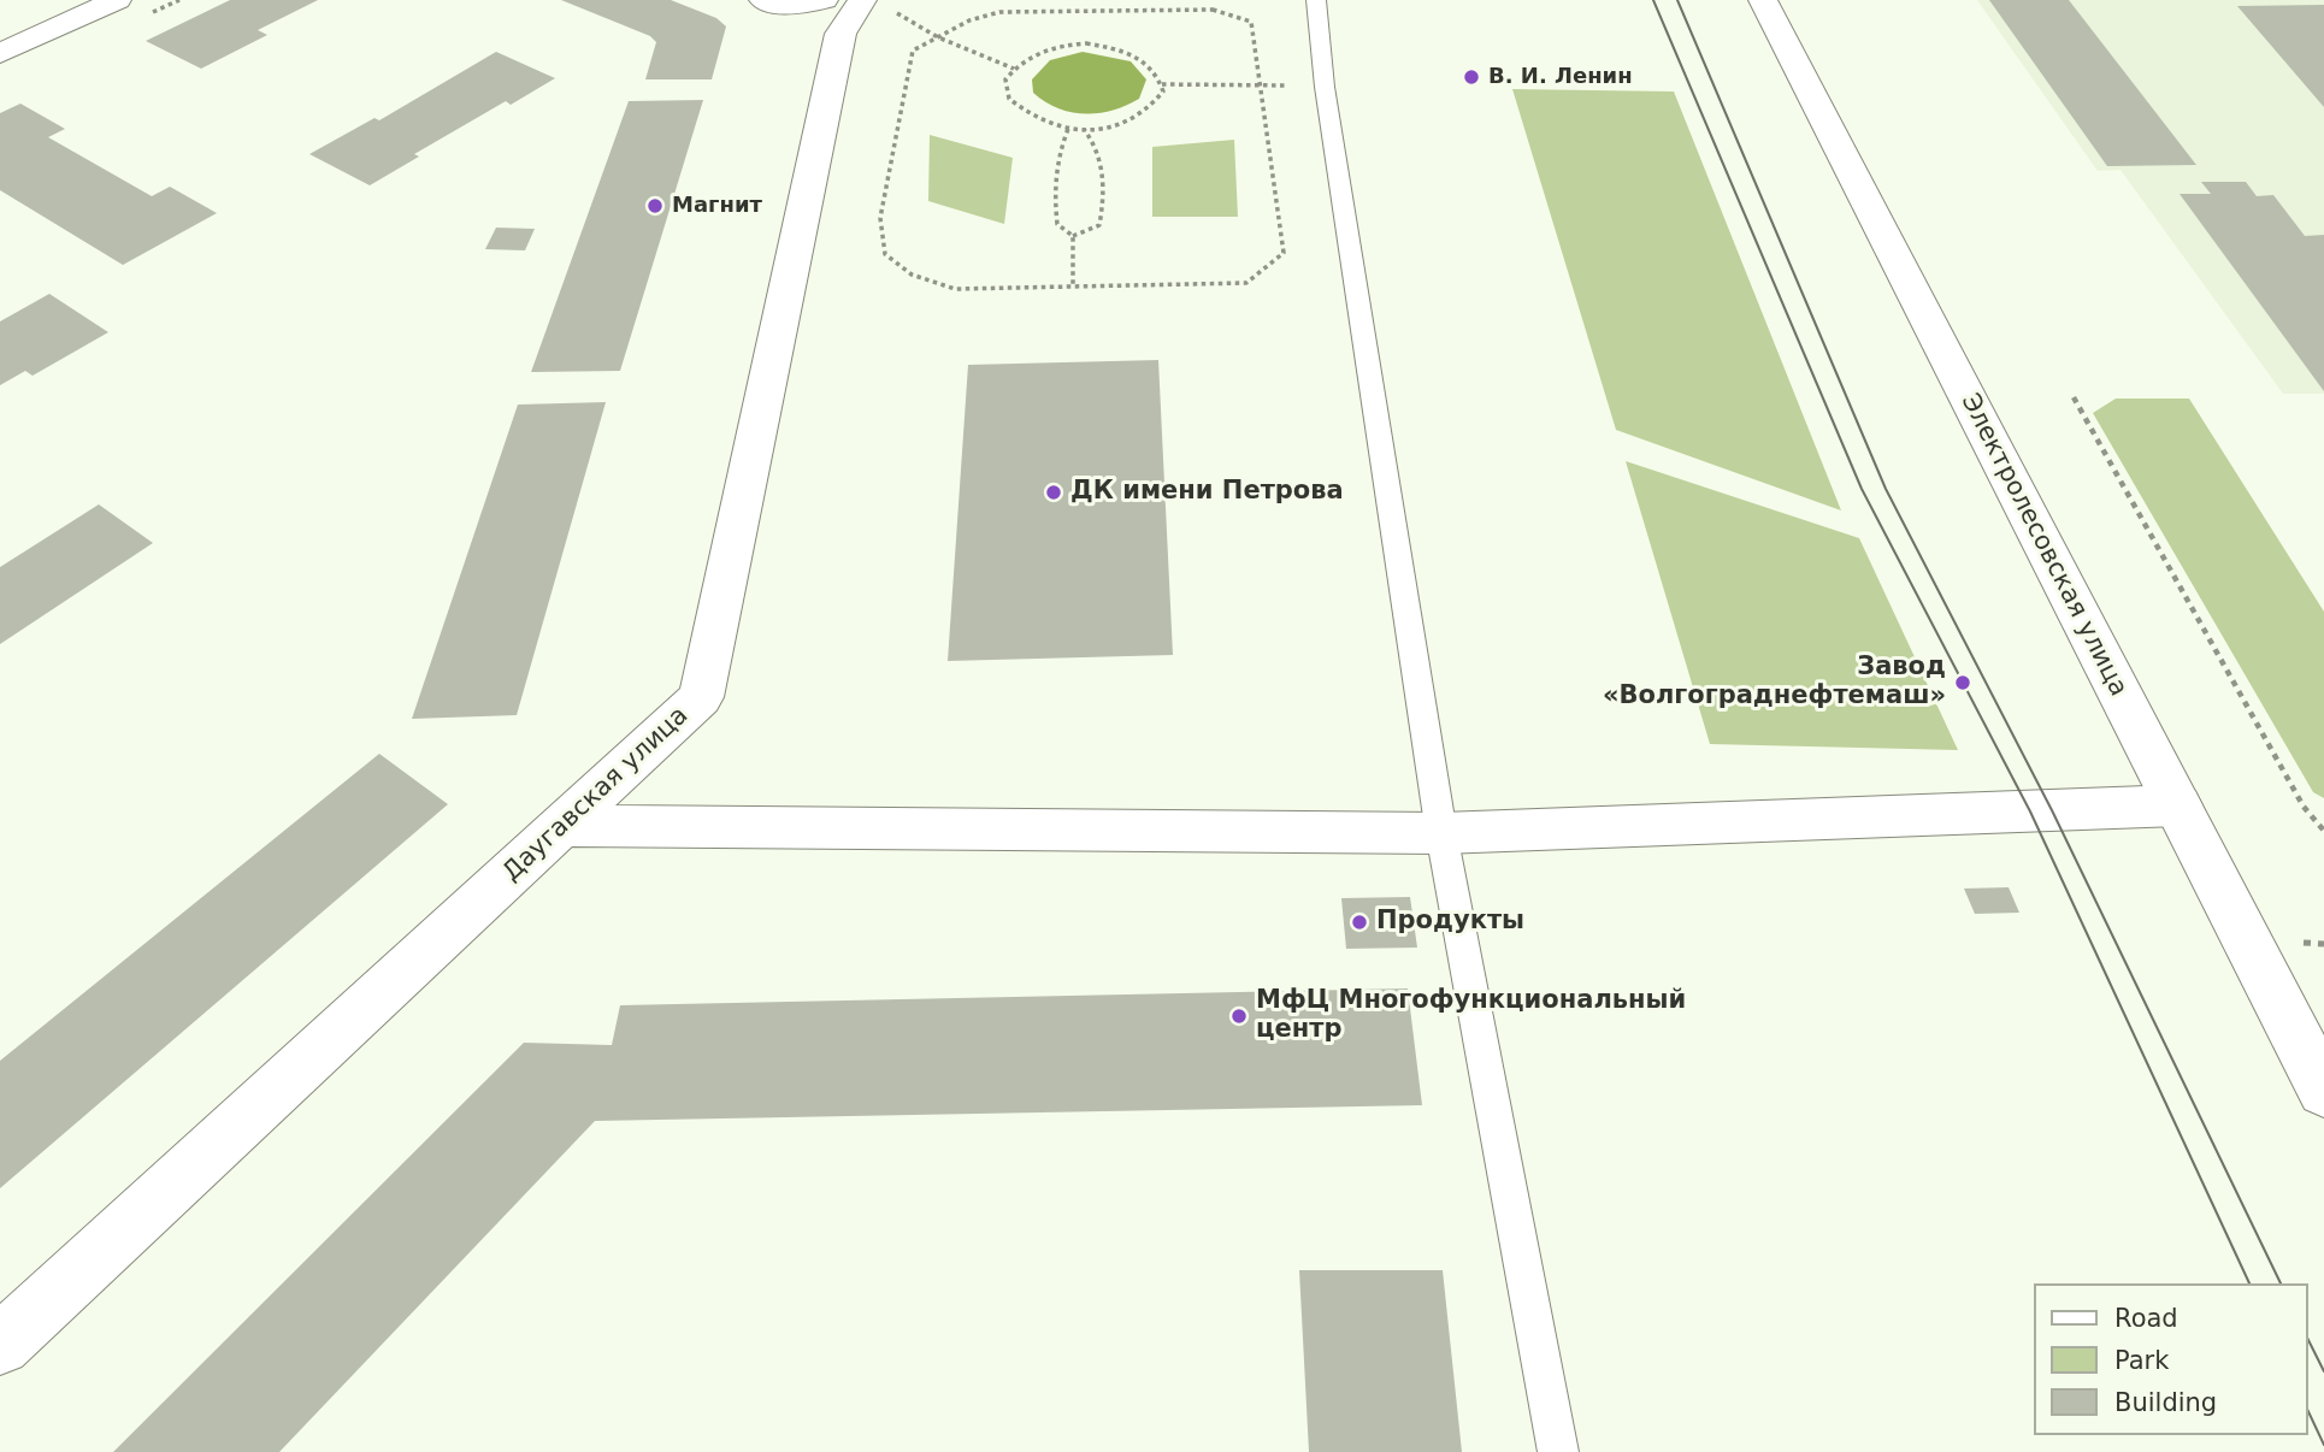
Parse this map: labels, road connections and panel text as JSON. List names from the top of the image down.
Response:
{
  "streets": {
    "street": ["Электролесовская улица", "Даугавская улица"]
  },
  "places": [
    "В. И. Ленин",
    "Магнит",
    "ДК имени Петрова",
    "Завод «Волгограднефтемаш»",
    "Продукты",
    "МфЦ Многофункциональный центр"
  ],
  "legend": ["Road", "Park", "Building"]
}
